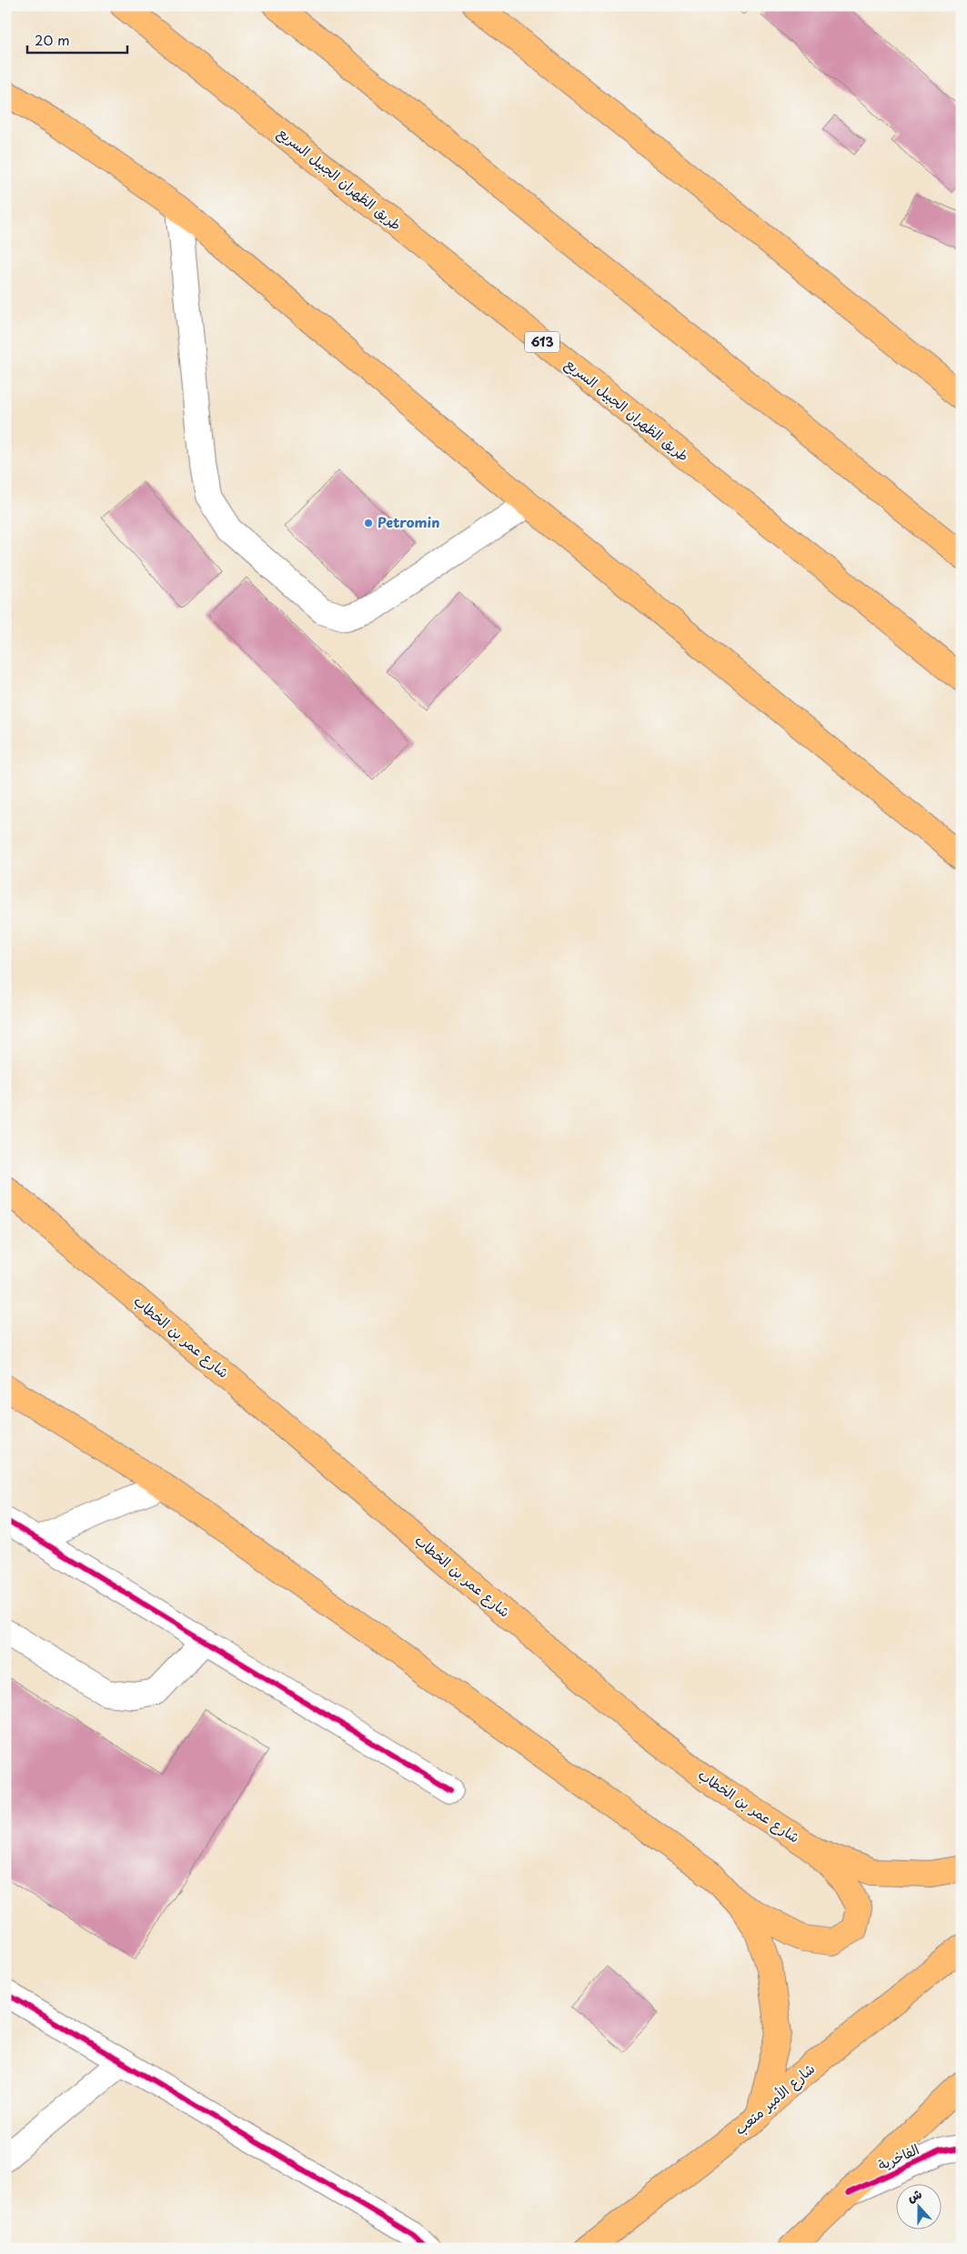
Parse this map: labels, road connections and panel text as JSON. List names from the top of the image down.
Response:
{
  "streets": {
    "main road": [
      "طريق الظهران الجبيل السريع",
      "613",
      "شارع عمر بن الخطاب",
      "شارع الأمير متعب"
    ],
    "street": ["الفاخرية"]
  },
  "places": ["Petromin"],
  "scale_bar": "20 m",
  "north": "top"
}
